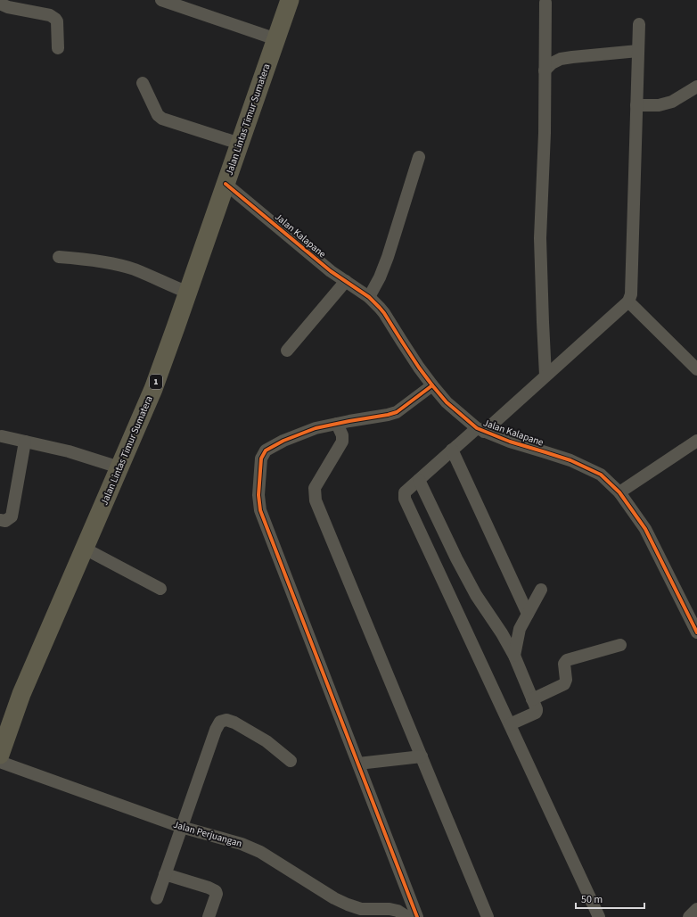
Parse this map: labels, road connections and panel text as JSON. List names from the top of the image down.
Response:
{
  "streets": {
    "highway": ["Jalan Lintas Timur Sumatera", "1"],
    "street": ["Jalan Kalapane", "Jalan Perjuangan"]
  },
  "crossings": [
    ["Jalan Lintas Timur Sumatera", "Jalan Kalapane"]
  ],
  "scale_bar": "50 m"
}
